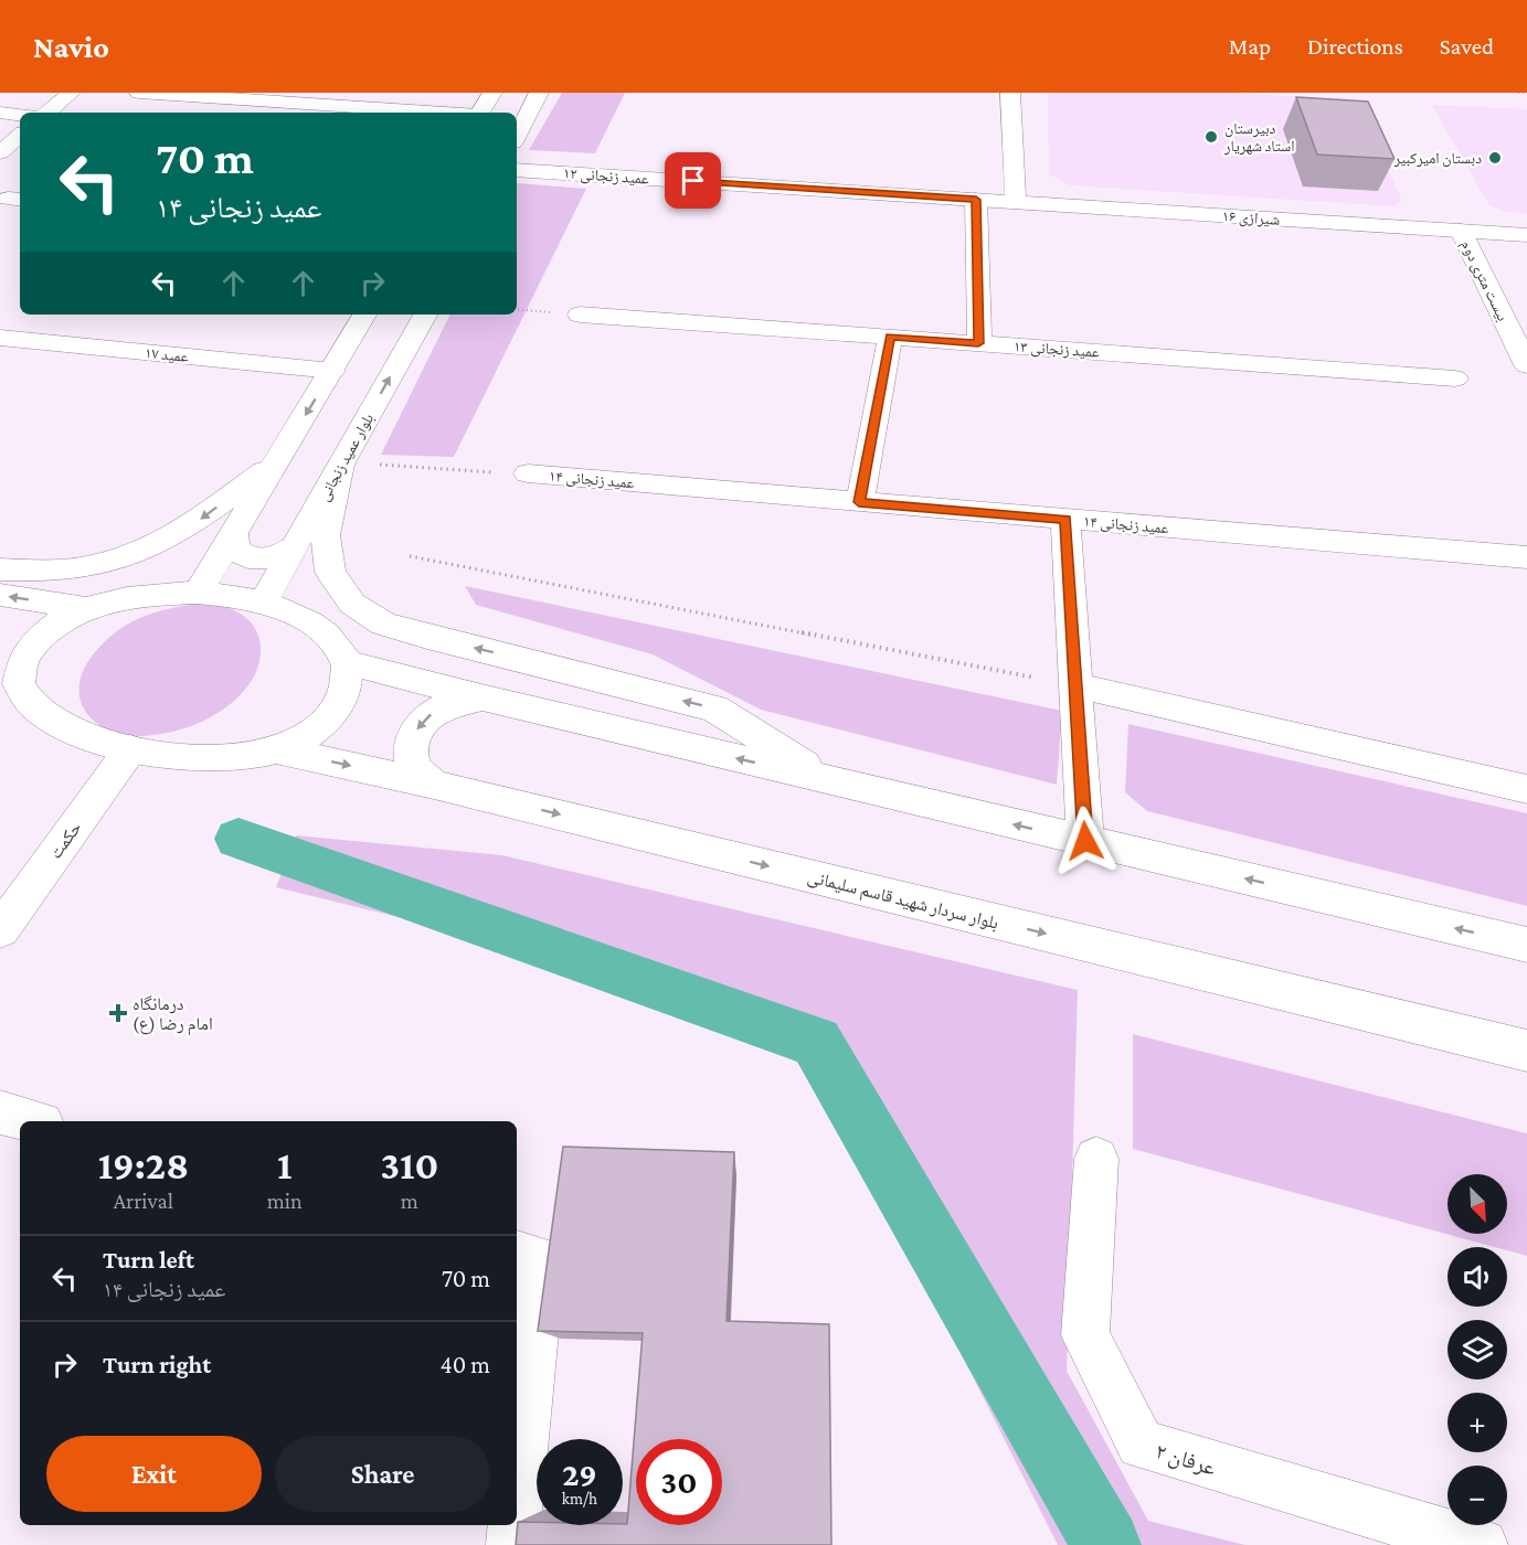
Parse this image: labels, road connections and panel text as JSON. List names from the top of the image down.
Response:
{
  "streets": {
    "street": [
      "عمید زنجانی ۱۲",
      "شیرازی ۱۶",
      "بیست متری دوم",
      "عمید زنجانی ۱۳",
      "عمید ۱۷",
      "بلوار عمید زنجانی",
      "عمید زنجانی ۱۴",
      "حکمت",
      "بلوار سردار شهید قاسم سلیمانی",
      "عرفان ۲"
    ]
  },
  "crossings": [
    ["عمید زنجانی ۱۲", "شیرازی ۱۶"],
    ["شیرازی ۱۶", "بیست متری دوم"]
  ],
  "places": {
    "other": ["دبیرستان استاد شهریار", "دبستان امیرکبیر"],
    "health": ["درمانگاه امام رضا (ع)"]
  },
  "north": "bottom right",
  "page": {
    "header": "Navio",
    "nav": ["Map", "Directions", "Saved"],
    "turn": ["70 m", "عمید زنجانی ۱۴"],
    "eta": [
      "19:28",
      "Arrival",
      "1",
      "min",
      "310",
      "m"
    ],
    "map_buttons": ["+", "−"],
    "list": [
      {
        "name": "Turn left",
        "note": "عمید زنجانی ۱۴",
        "value": "70 m"
      },
      {
        "name": "Turn right",
        "value": "40 m"
      }
    ],
    "buttons": ["Exit", "Share"],
    "speed": "29 km/h",
    "limit": "30"
  }
}
